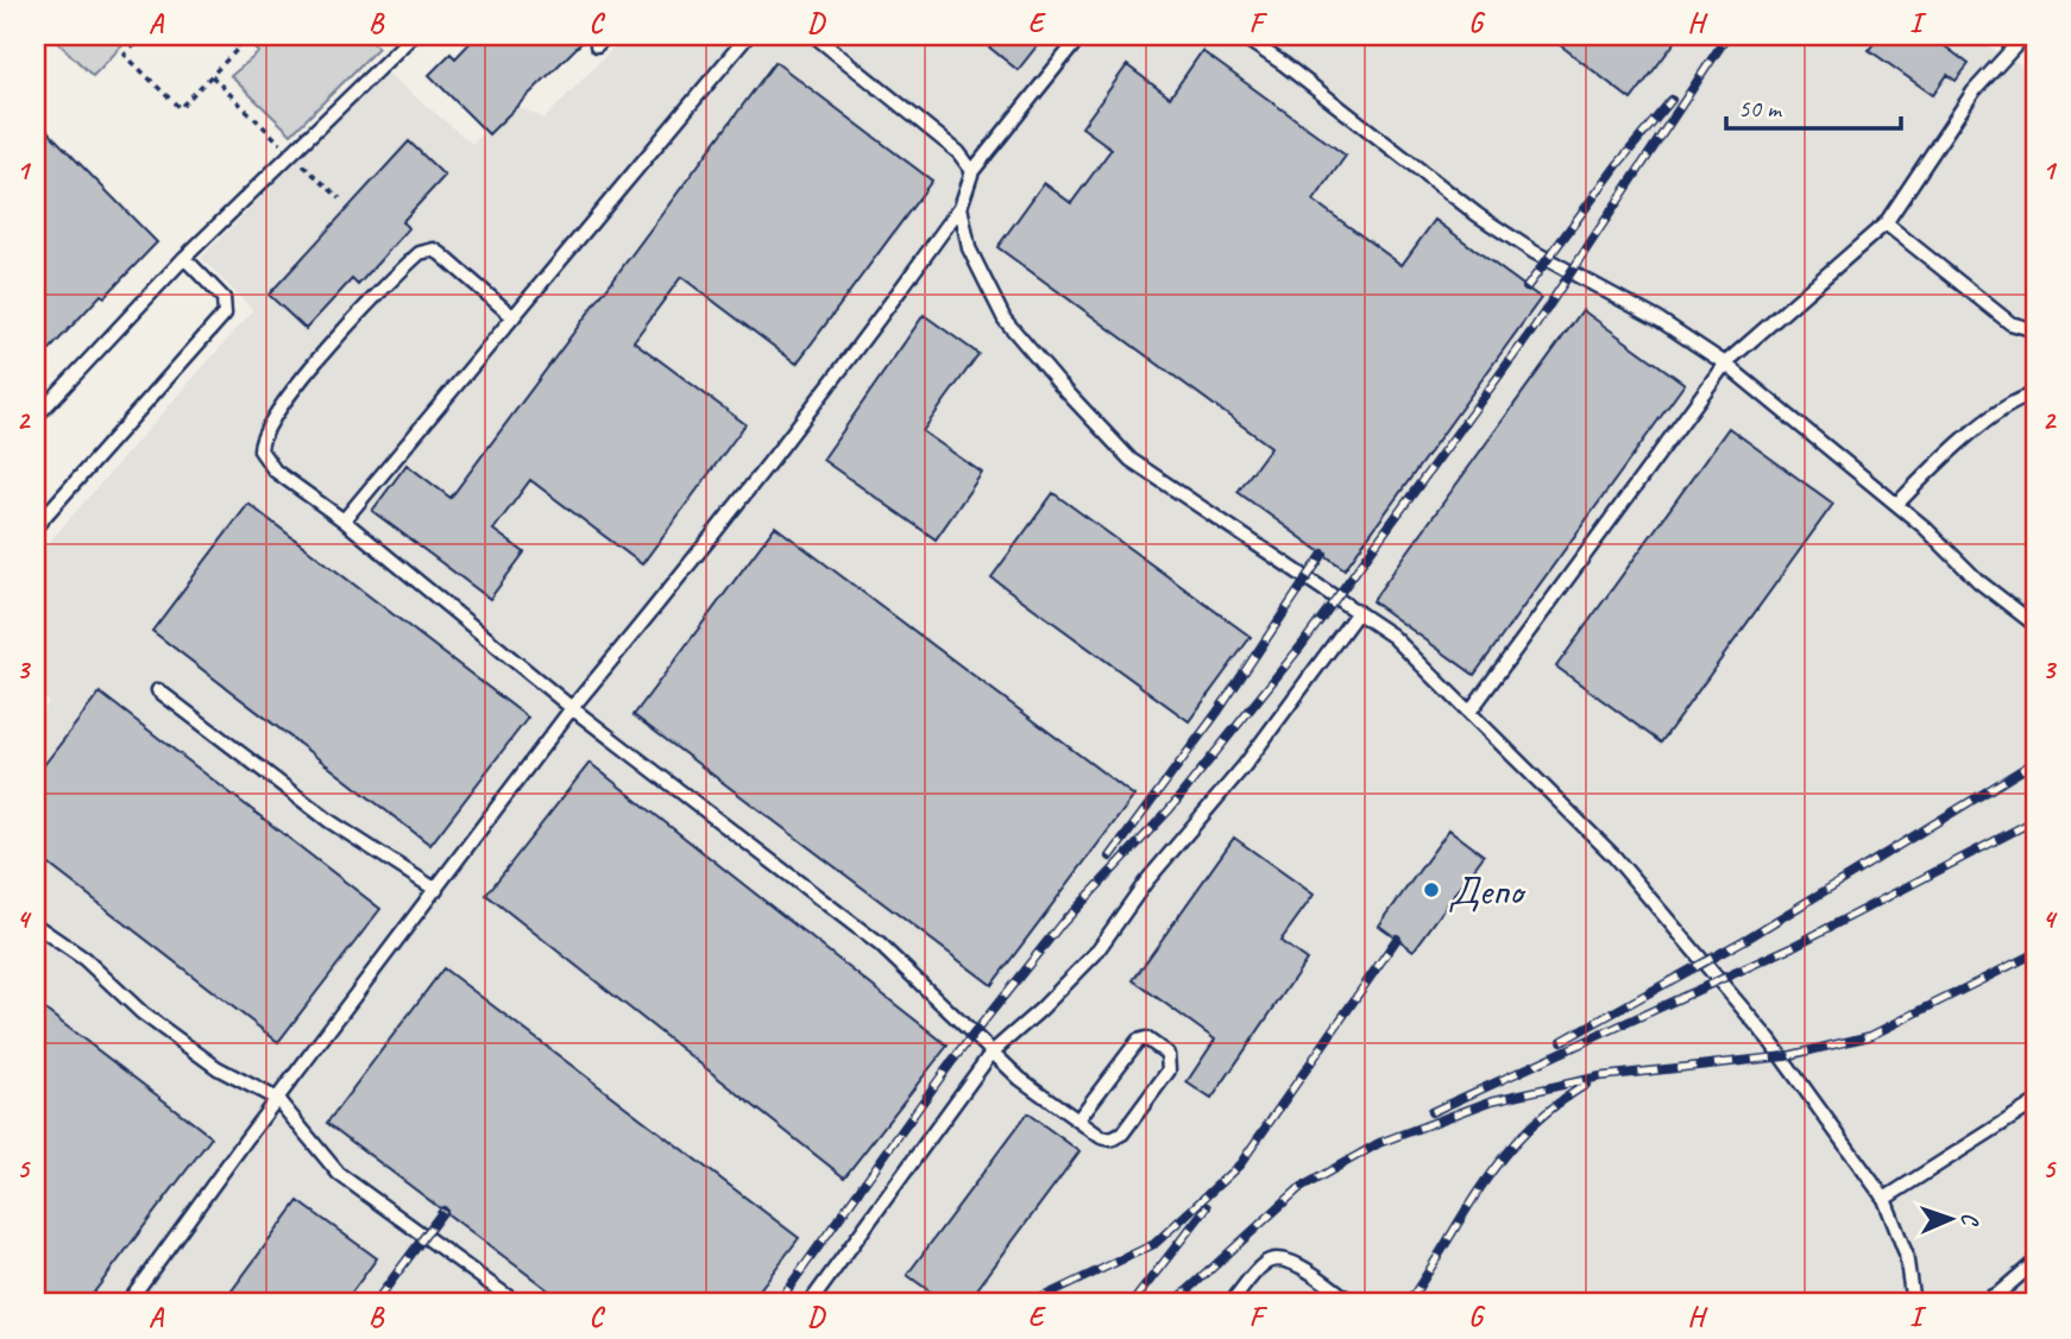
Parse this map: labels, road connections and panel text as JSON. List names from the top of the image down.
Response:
{
  "places": ["Депо"],
  "scale_bar": "50 m",
  "north": "right",
  "grid": {
    "columns": [
      "A",
      "B",
      "C",
      "D",
      "E",
      "F",
      "G",
      "H",
      "I"
    ],
    "rows": [
      "1",
      "2",
      "3",
      "4",
      "5"
    ]
  }
}
